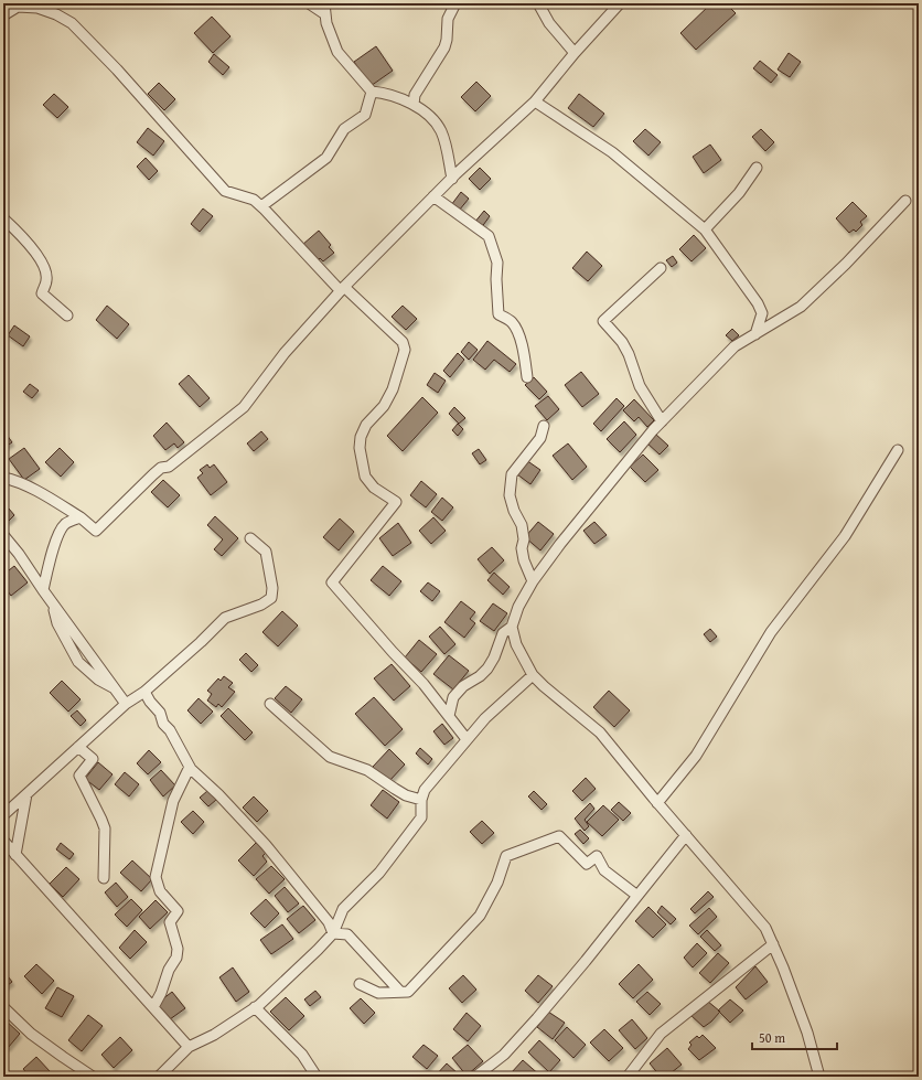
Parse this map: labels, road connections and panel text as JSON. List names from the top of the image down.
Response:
{
  "scale_bar": "50 m"
}
